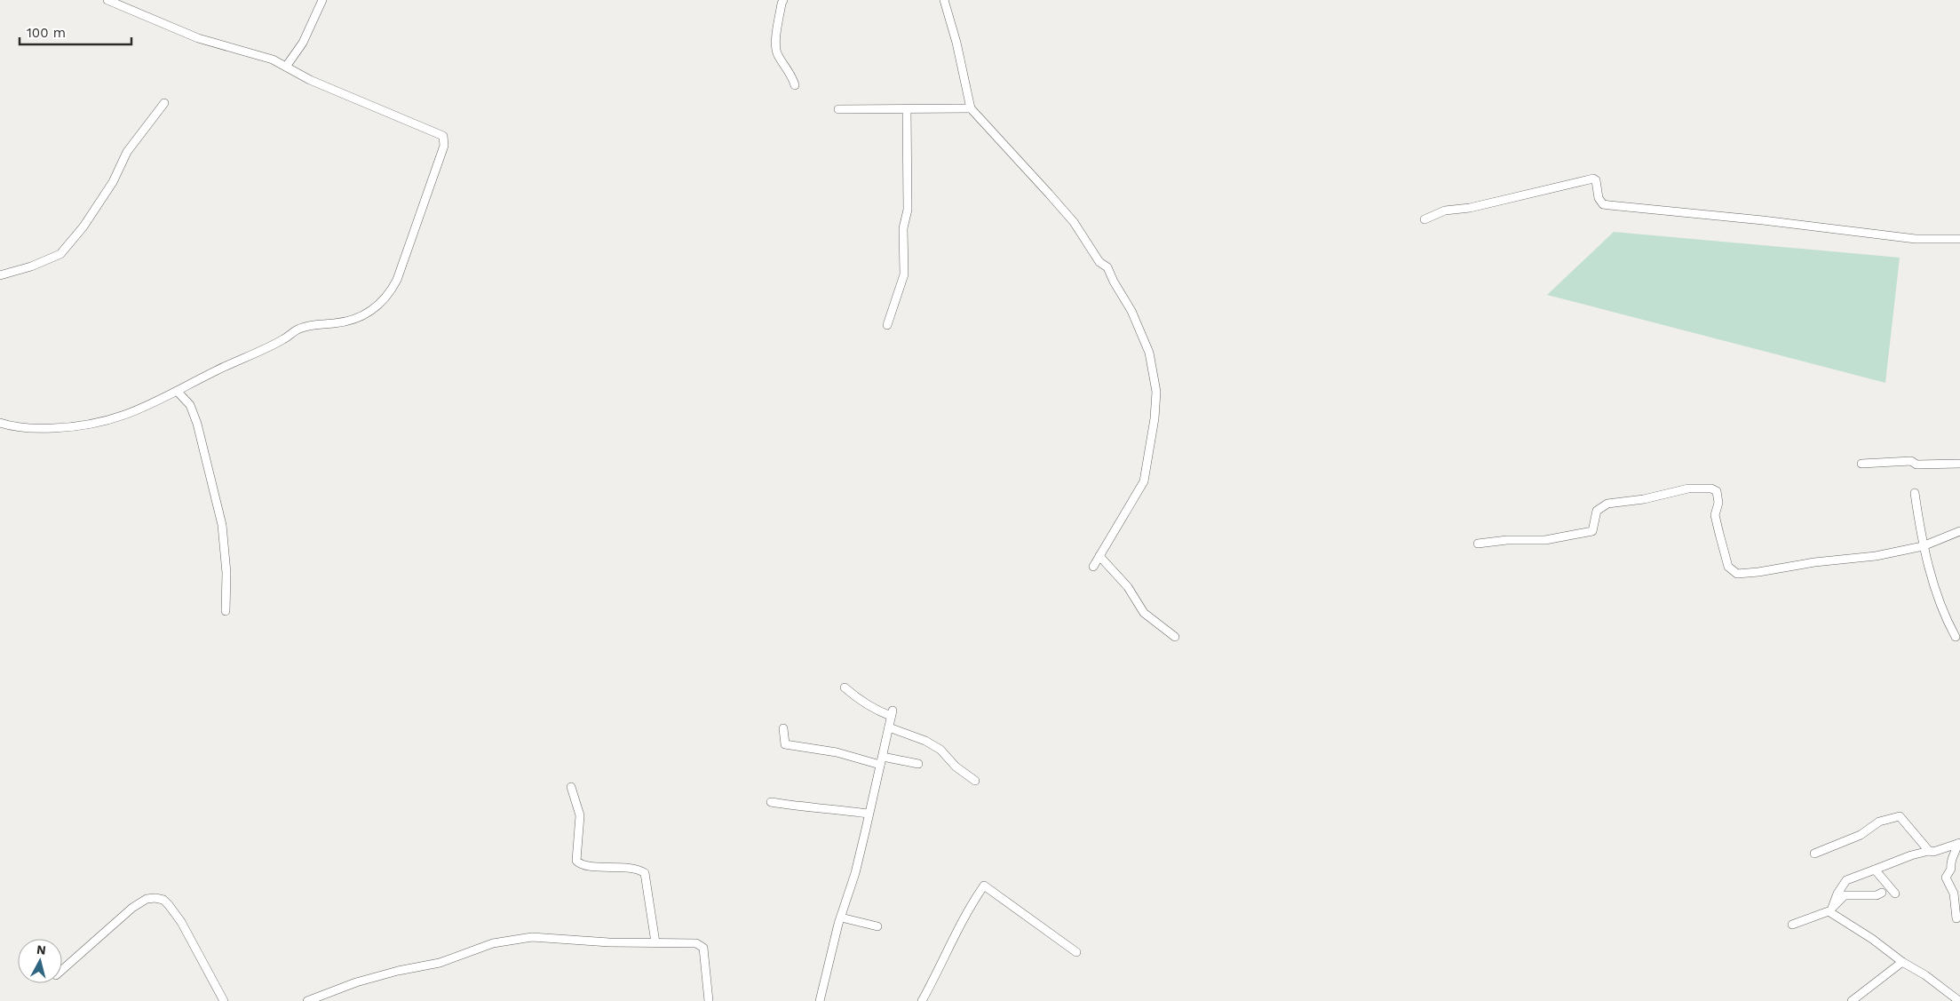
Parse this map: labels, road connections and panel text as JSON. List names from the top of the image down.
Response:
{
  "scale_bar": "100 m",
  "north": "top"
}
